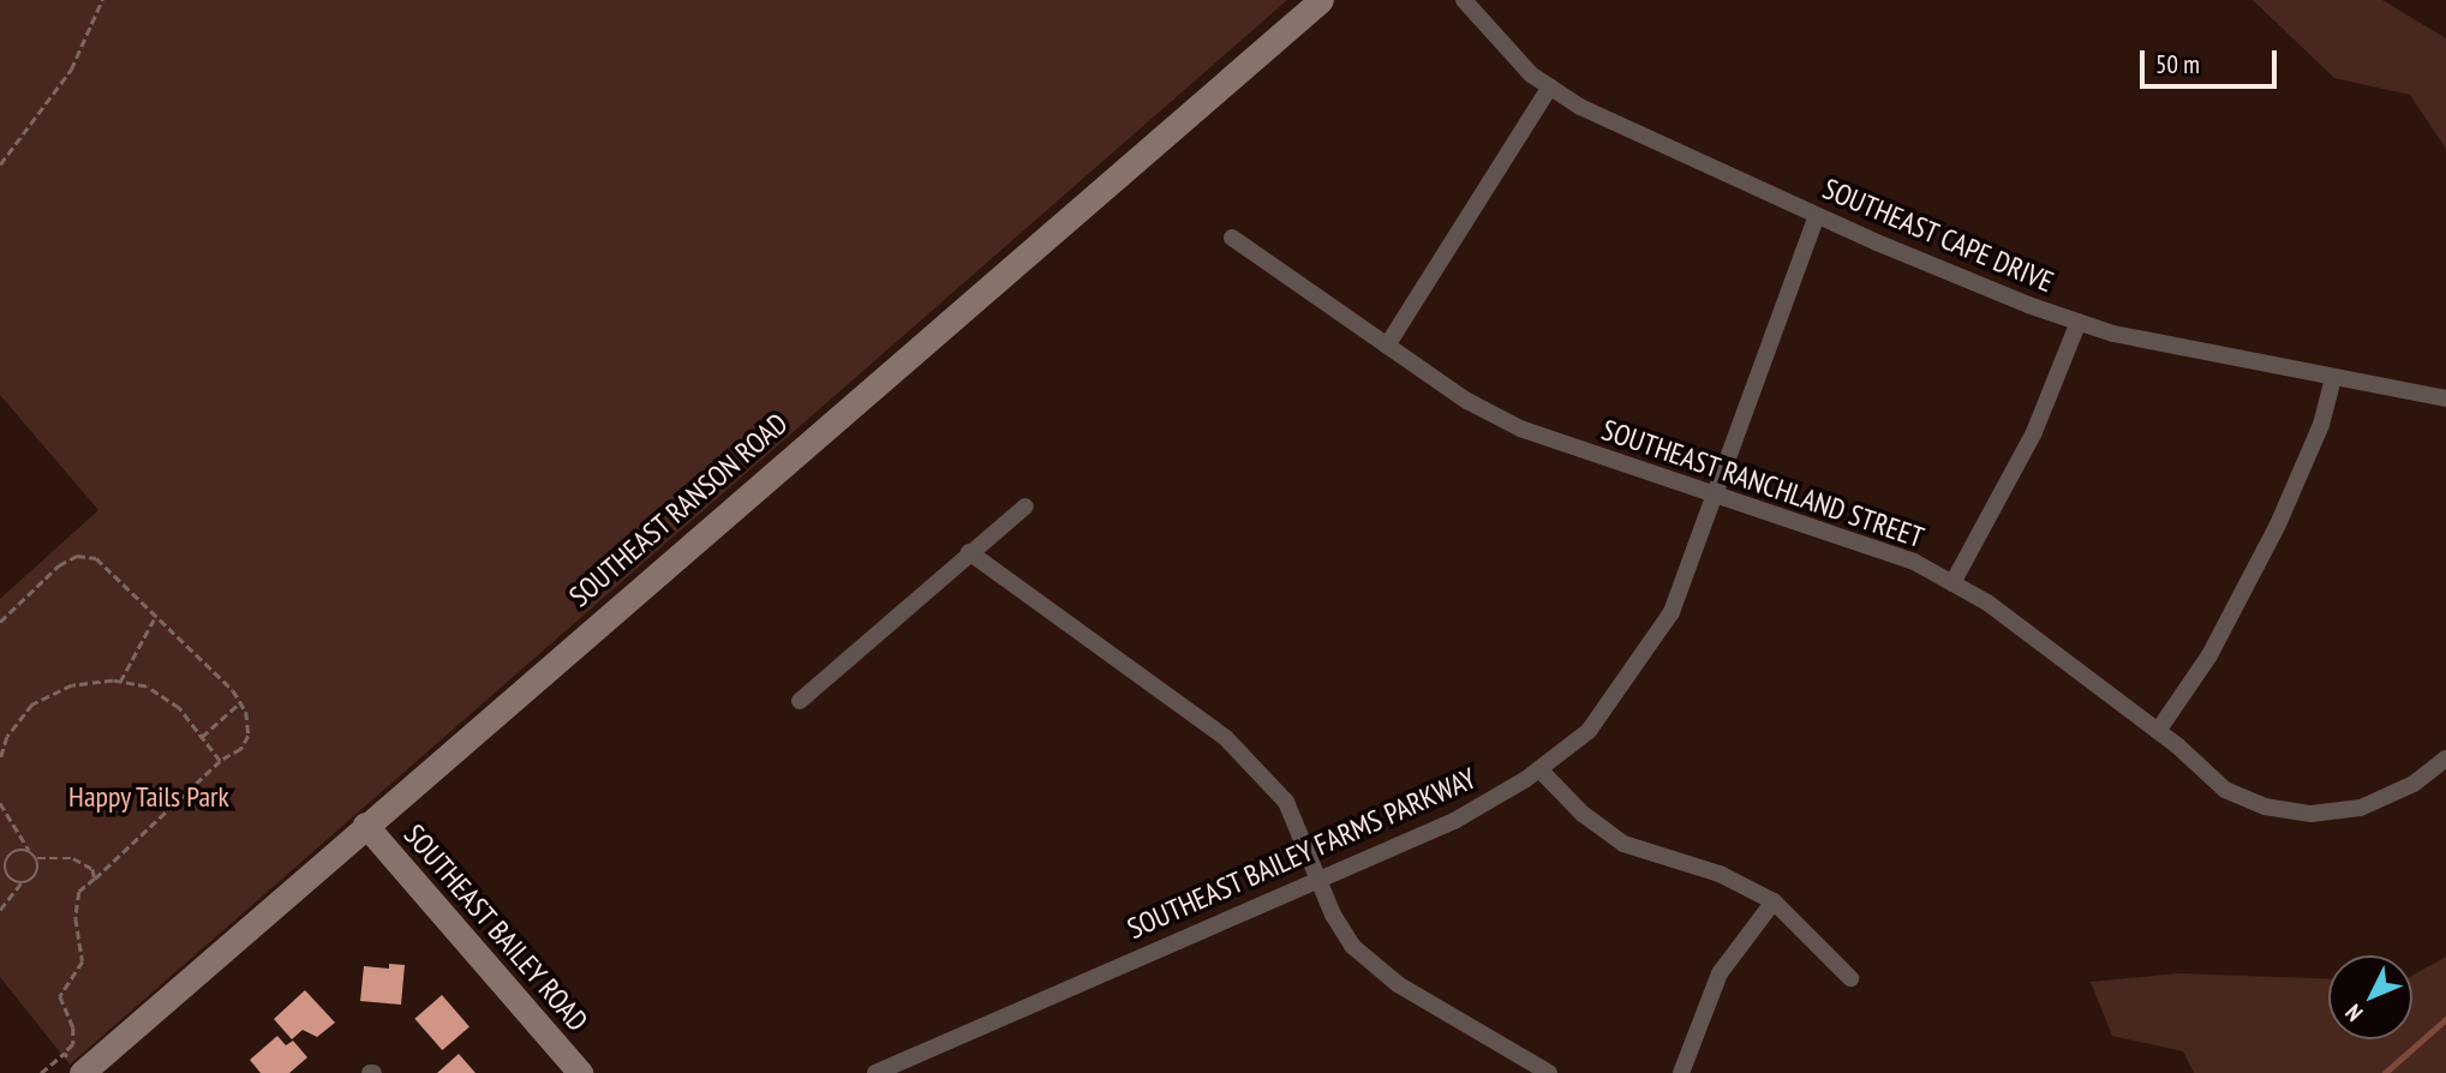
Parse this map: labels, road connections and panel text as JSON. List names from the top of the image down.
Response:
{
  "streets": {
    "street": [
      "SOUTHEAST CAPE DRIVE",
      "SOUTHEAST RANCHLAND STREET",
      "SOUTHEAST RANSON ROAD",
      "SOUTHEAST BAILEY FARMS PARKWAY",
      "SOUTHEAST BAILEY ROAD"
    ]
  },
  "crossings": [
    ["SOUTHEAST CAPE DRIVE", "SOUTHEAST BAILEY FARMS PARKWAY"],
    ["SOUTHEAST RANCHLAND STREET", "SOUTHEAST BAILEY FARMS PARKWAY"],
    ["SOUTHEAST RANSON ROAD", "SOUTHEAST BAILEY ROAD"]
  ],
  "parks": ["Happy Tails Park"],
  "scale_bar": "50 m",
  "north": "bottom left"
}
